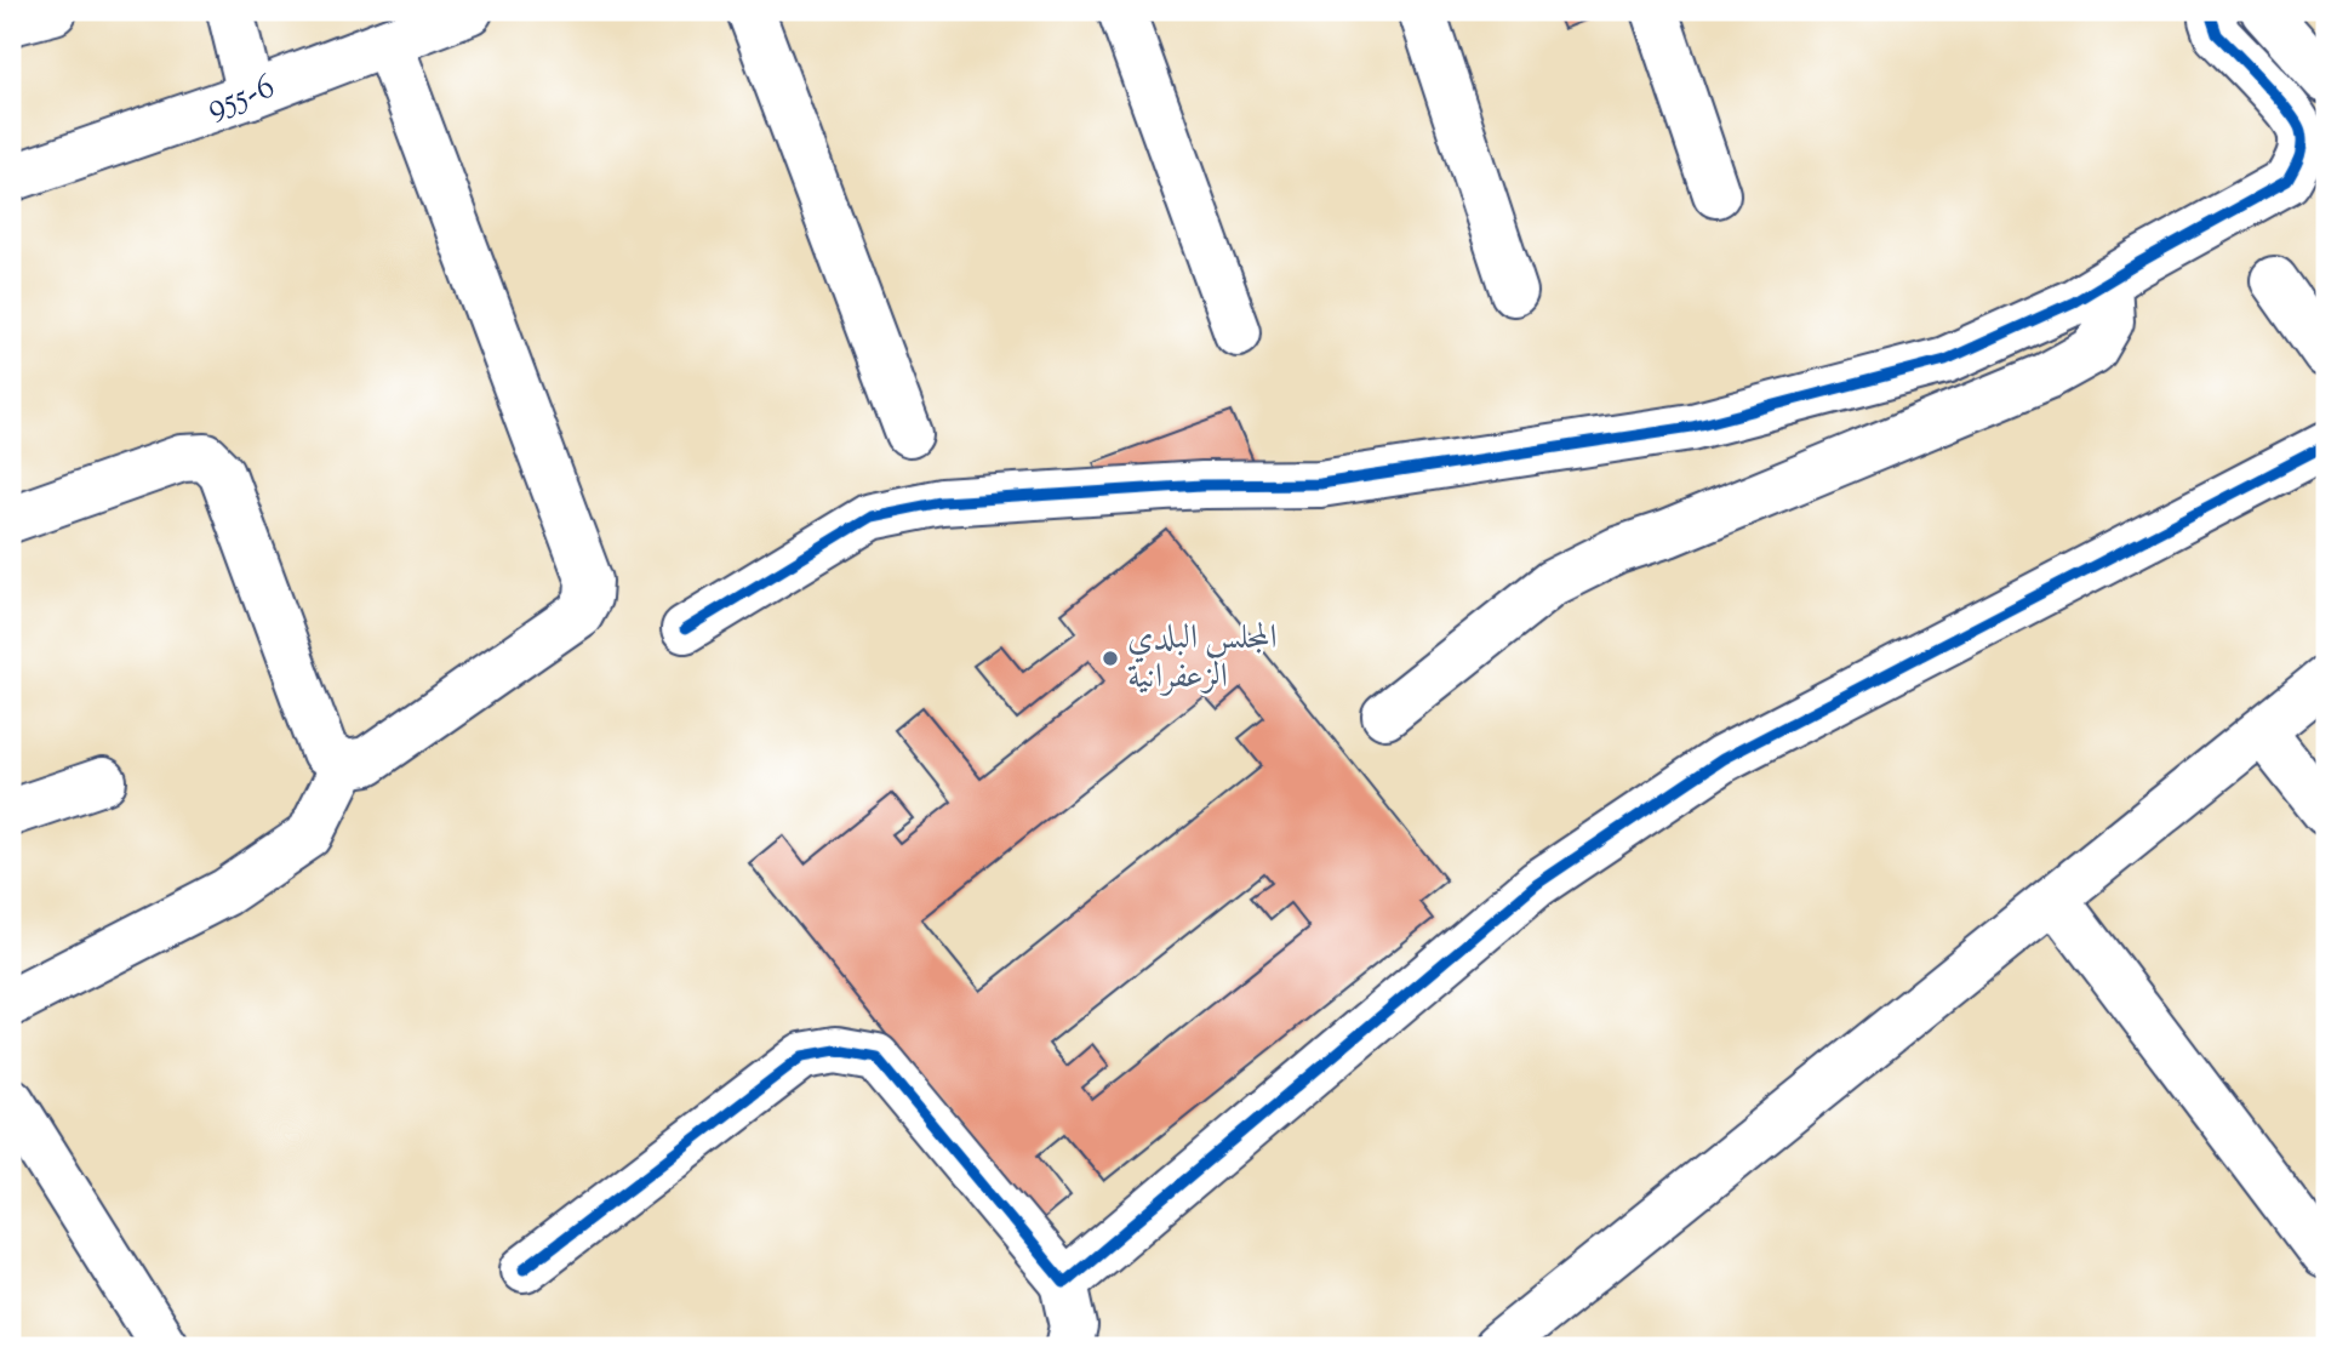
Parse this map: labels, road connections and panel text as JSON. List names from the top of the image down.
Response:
{
  "streets": {
    "street": ["955-6"]
  },
  "places": ["المجلس البلدي الزعفرانية"]
}
